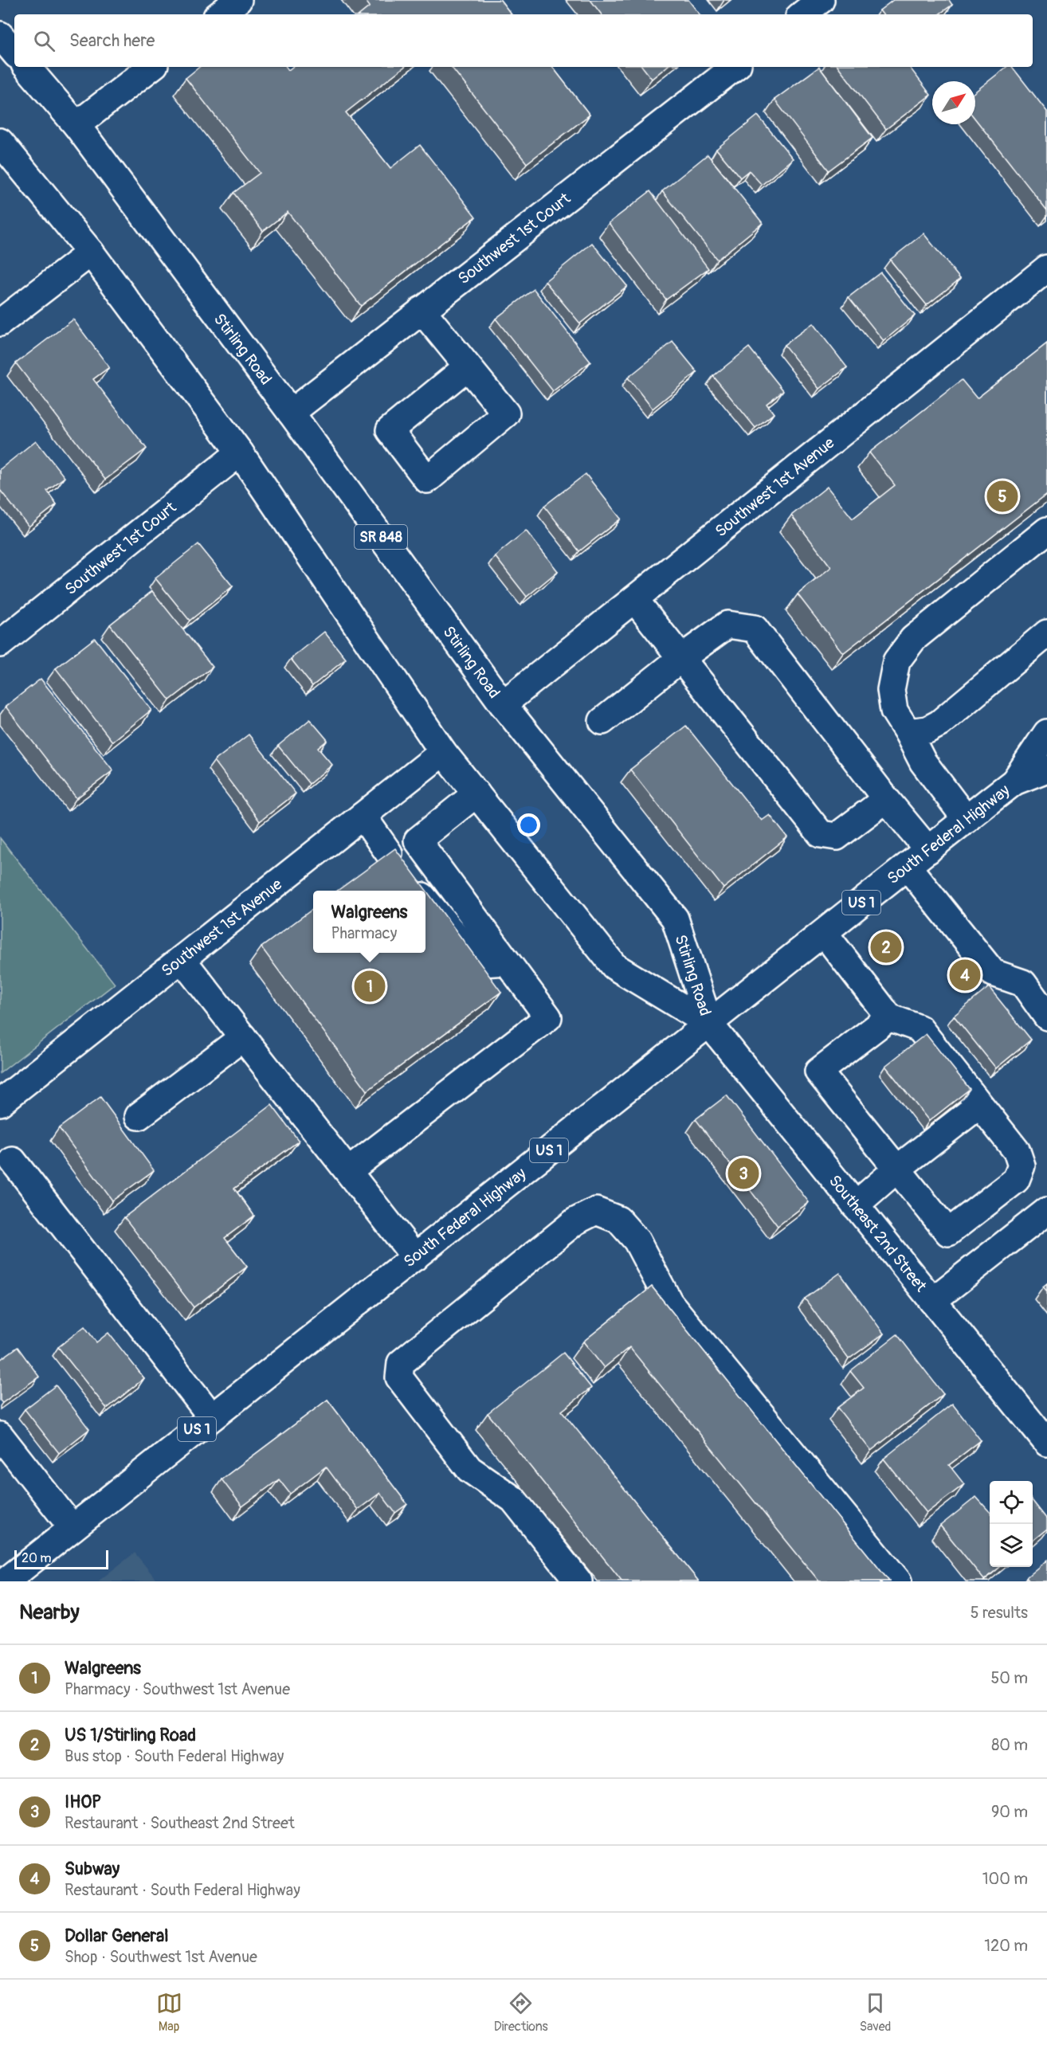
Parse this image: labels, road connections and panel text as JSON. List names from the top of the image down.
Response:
{
  "streets": {
    "main road": [
      "Southwest 1st Court",
      "Stirling Road",
      "Southwest 1st Avenue",
      "SR 848",
      "South Federal Highway",
      "US 1",
      "Southeast 2nd Street"
    ]
  },
  "crossings": [
    ["Southwest 1st Court", "Stirling Road"],
    ["Stirling Road", "Southwest 1st Avenue"],
    ["Stirling Road", "South Federal Highway"],
    ["Stirling Road", "Southeast 2nd Street"],
    ["South Federal Highway", "Southeast 2nd Street"]
  ],
  "scale_bar": "20 m",
  "north": "top right",
  "page": {
    "search": "Search here",
    "pins": [
      "5",
      "2",
      "4",
      "1",
      "3"
    ],
    "popup": ["Walgreens", "Pharmacy"],
    "scale": "20 m",
    "heading": ["Nearby", "5 results"],
    "list": [
      {
        "mark": "1",
        "name": "Walgreens",
        "note": "Pharmacy · Southwest 1st Avenue",
        "value": "50 m"
      },
      {
        "mark": "2",
        "name": "US 1/Stirling Road",
        "note": "Bus stop · South Federal Highway",
        "value": "80 m"
      },
      {
        "mark": "3",
        "name": "IHOP",
        "note": "Restaurant · Southeast 2nd Street",
        "value": "90 m"
      },
      {
        "mark": "4",
        "name": "Subway",
        "note": "Restaurant · South Federal Highway",
        "value": "100 m"
      },
      {
        "mark": "5",
        "name": "Dollar General",
        "note": "Shop · Southwest 1st Avenue",
        "value": "120 m"
      }
    ],
    "nav": ["Map", "Directions", "Saved"]
  }
}
